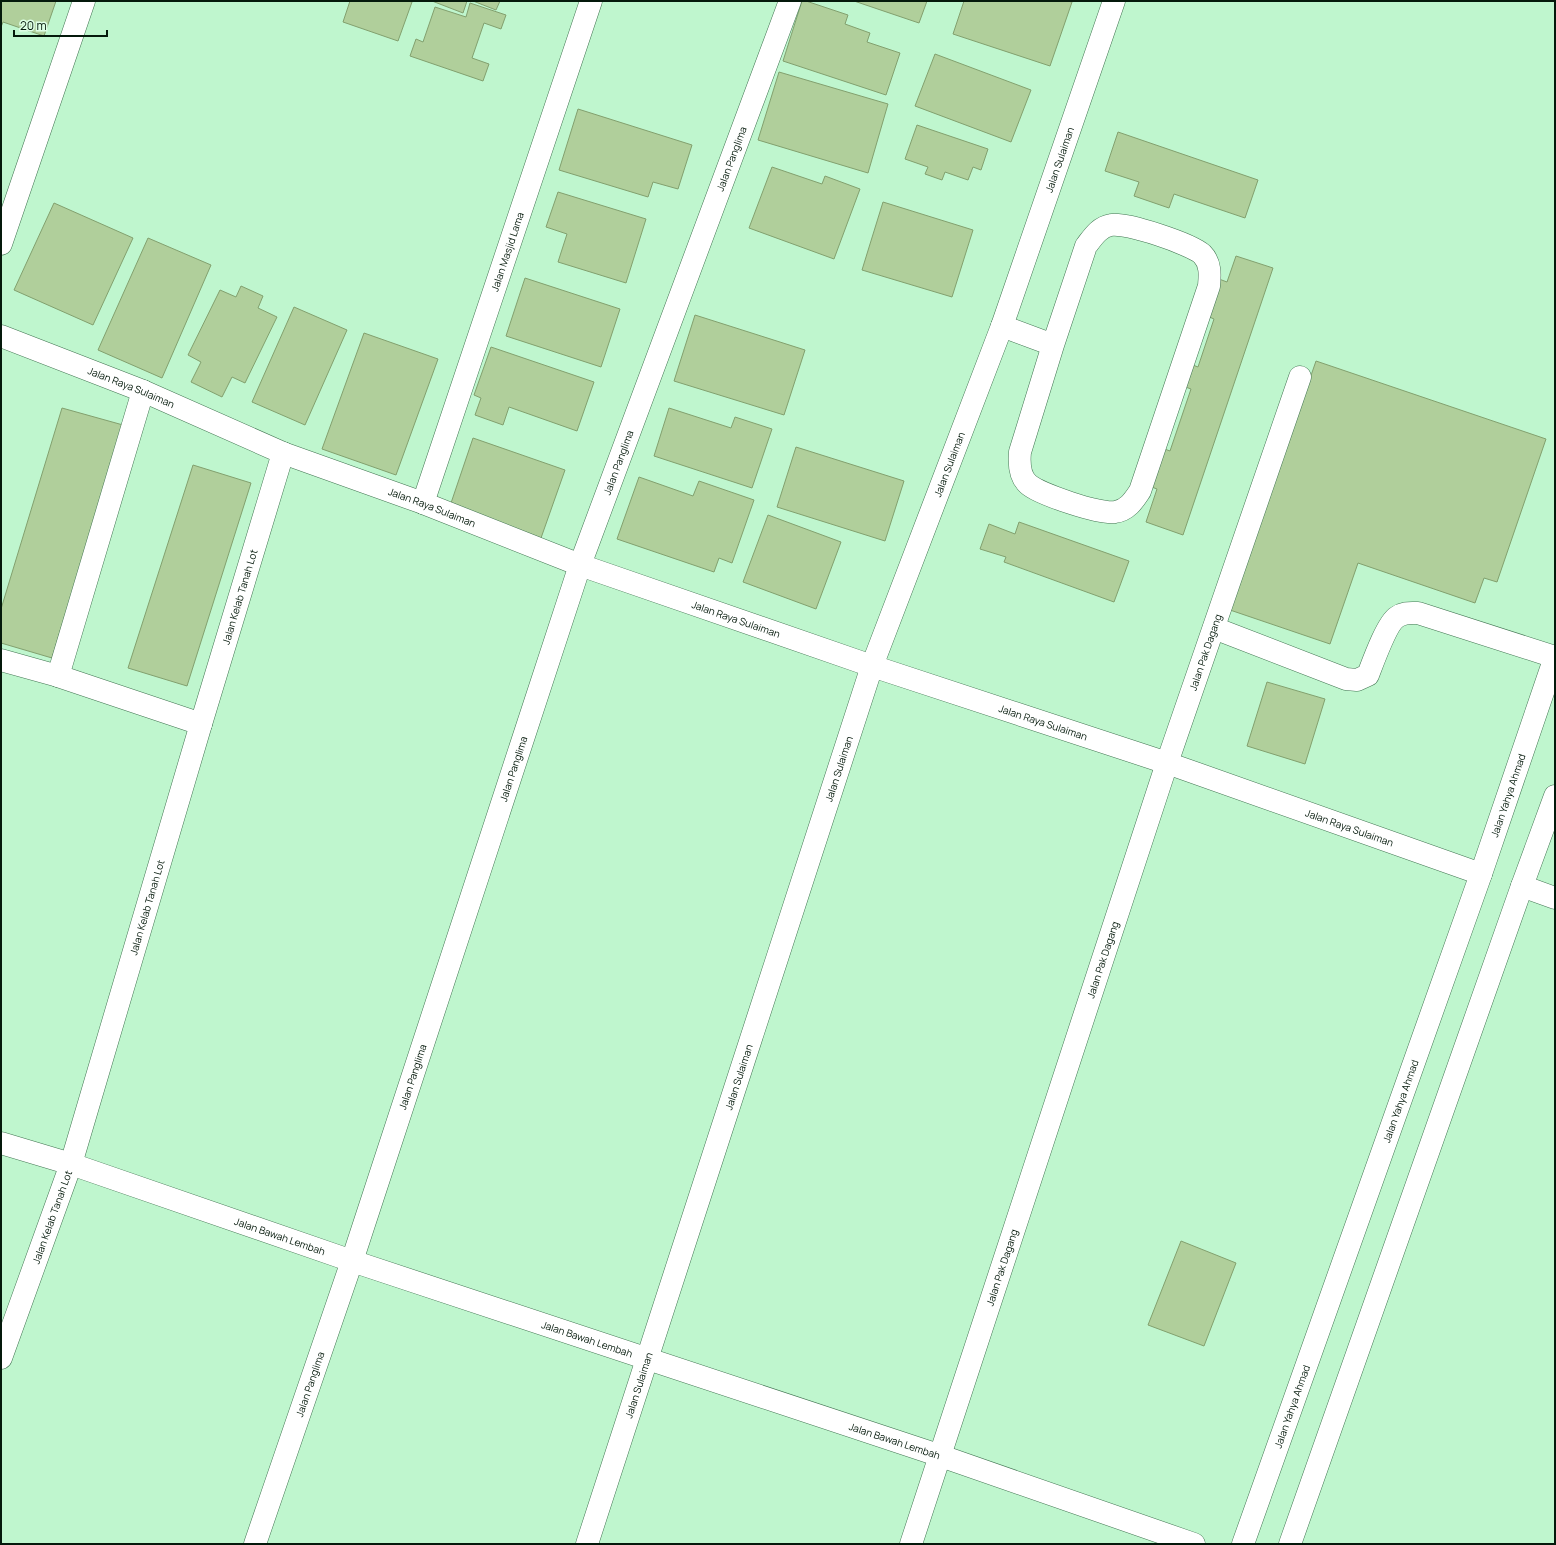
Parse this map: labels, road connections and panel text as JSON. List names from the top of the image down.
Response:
{
  "streets": {
    "street": [
      "Jalan Panglima",
      "Jalan Sulaiman",
      "Jalan Masjid Lama",
      "Jalan Raya Sulaiman",
      "Jalan Kelab Tanah Lot",
      "Jalan Pak Dagang",
      "Jalan Yahya Ahmad",
      "Jalan Bawah Lembah"
    ]
  },
  "crossings": [
    ["Jalan Panglima", "Jalan Raya Sulaiman"],
    ["Jalan Panglima", "Jalan Bawah Lembah"],
    ["Jalan Sulaiman", "Jalan Raya Sulaiman"],
    ["Jalan Sulaiman", "Jalan Bawah Lembah"],
    ["Jalan Masjid Lama", "Jalan Raya Sulaiman"],
    ["Jalan Raya Sulaiman", "Jalan Kelab Tanah Lot"],
    ["Jalan Raya Sulaiman", "Jalan Pak Dagang"],
    ["Jalan Raya Sulaiman", "Jalan Yahya Ahmad"],
    ["Jalan Kelab Tanah Lot", "Jalan Bawah Lembah"],
    ["Jalan Pak Dagang", "Jalan Bawah Lembah"]
  ],
  "scale_bar": "20 m"
}
